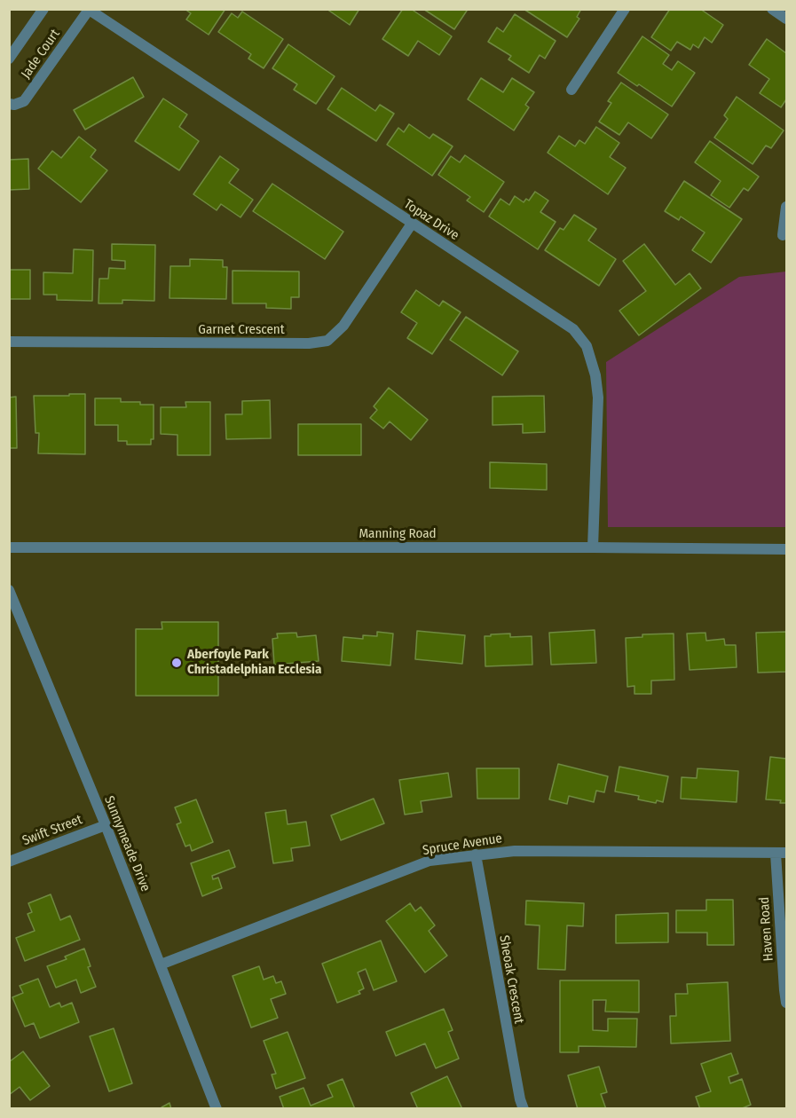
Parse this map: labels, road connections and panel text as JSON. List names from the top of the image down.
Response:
{
  "streets": {
    "street": [
      "Jade Court",
      "Topaz Drive",
      "Garnet Crescent",
      "Manning Road",
      "Swift Street",
      "Sunnymeade Drive",
      "Spruce Avenue",
      "Haven Road",
      "Sheoak Crescent"
    ]
  },
  "crossings": [
    ["Jade Court", "Topaz Drive"],
    ["Topaz Drive", "Garnet Crescent"],
    ["Topaz Drive", "Manning Road"],
    ["Swift Street", "Sunnymeade Drive"],
    ["Sunnymeade Drive", "Spruce Avenue"],
    ["Spruce Avenue", "Haven Road"],
    ["Spruce Avenue", "Sheoak Crescent"]
  ],
  "places": ["Aberfoyle Park Christadelphian Ecclesia"]
}
